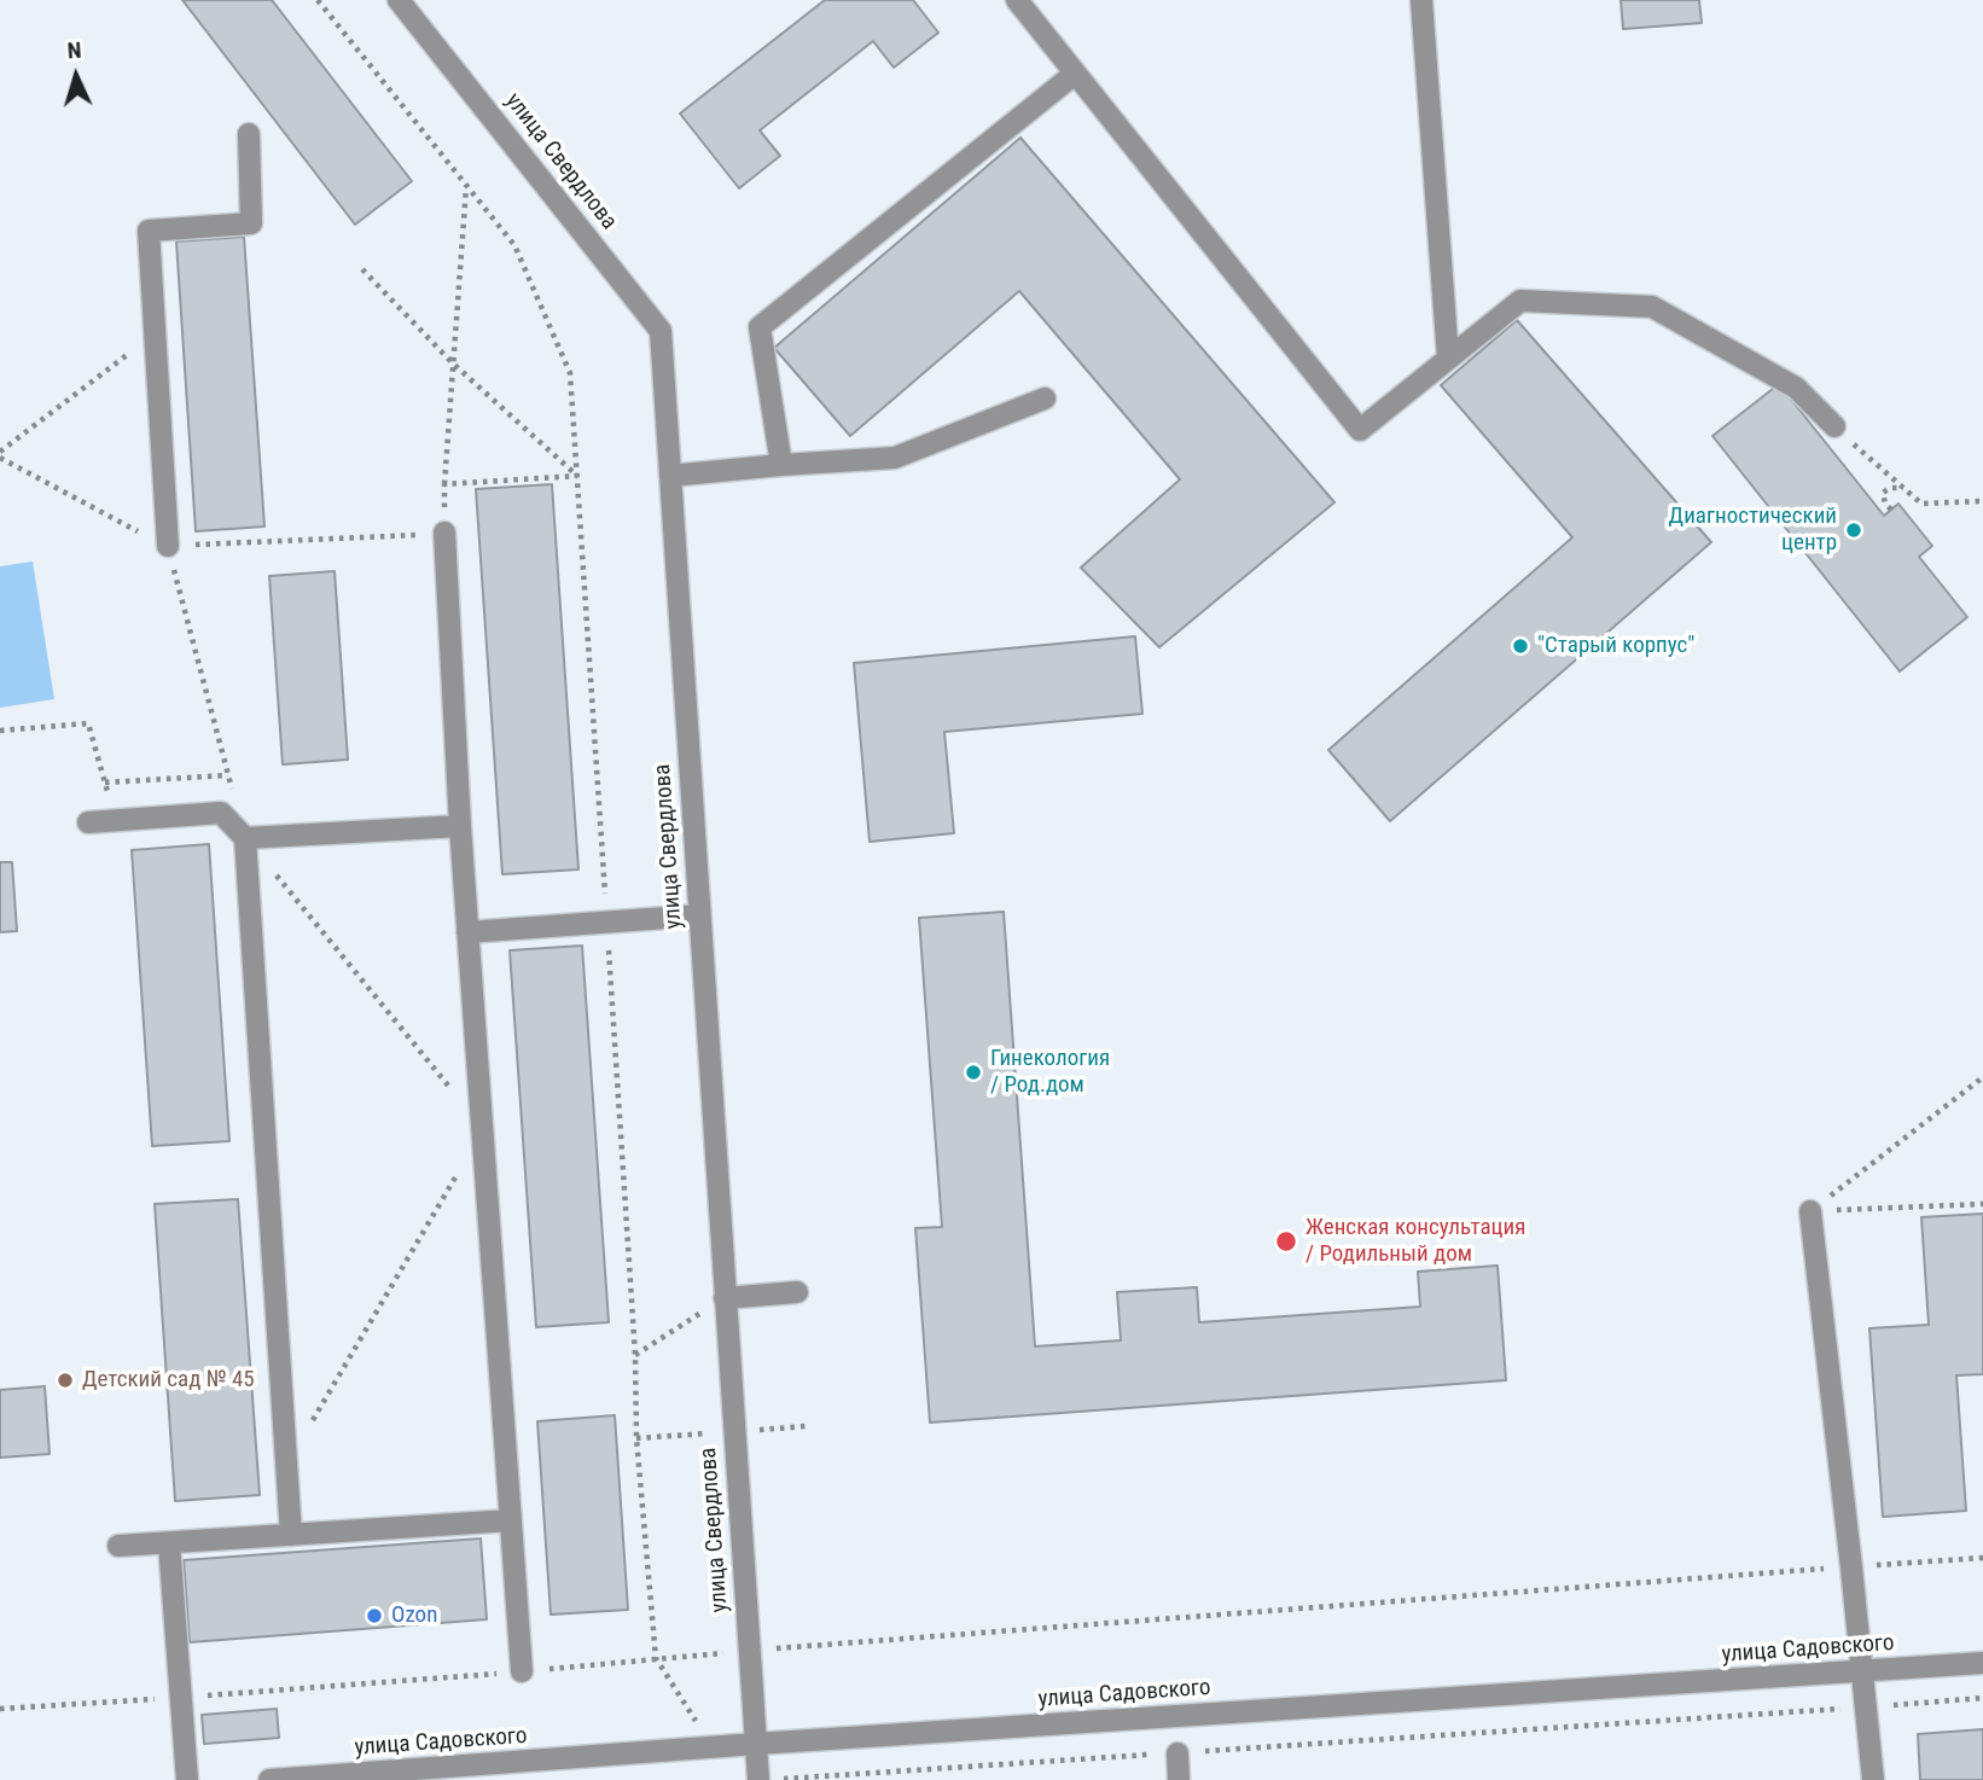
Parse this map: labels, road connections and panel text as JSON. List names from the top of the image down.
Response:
{
  "streets": {
    "street": ["улица Свердлова", "улица Садовского"]
  },
  "crossings": [
    ["улица Свердлова", "улица Садовского"]
  ],
  "places": [
    "Диагностический центр",
    "\"Старый корпус\"",
    "Гинекология / Род.дом",
    "Женская консультация / Родильный дом",
    "Детский сад № 45",
    "Ozon"
  ],
  "north": "top"
}
